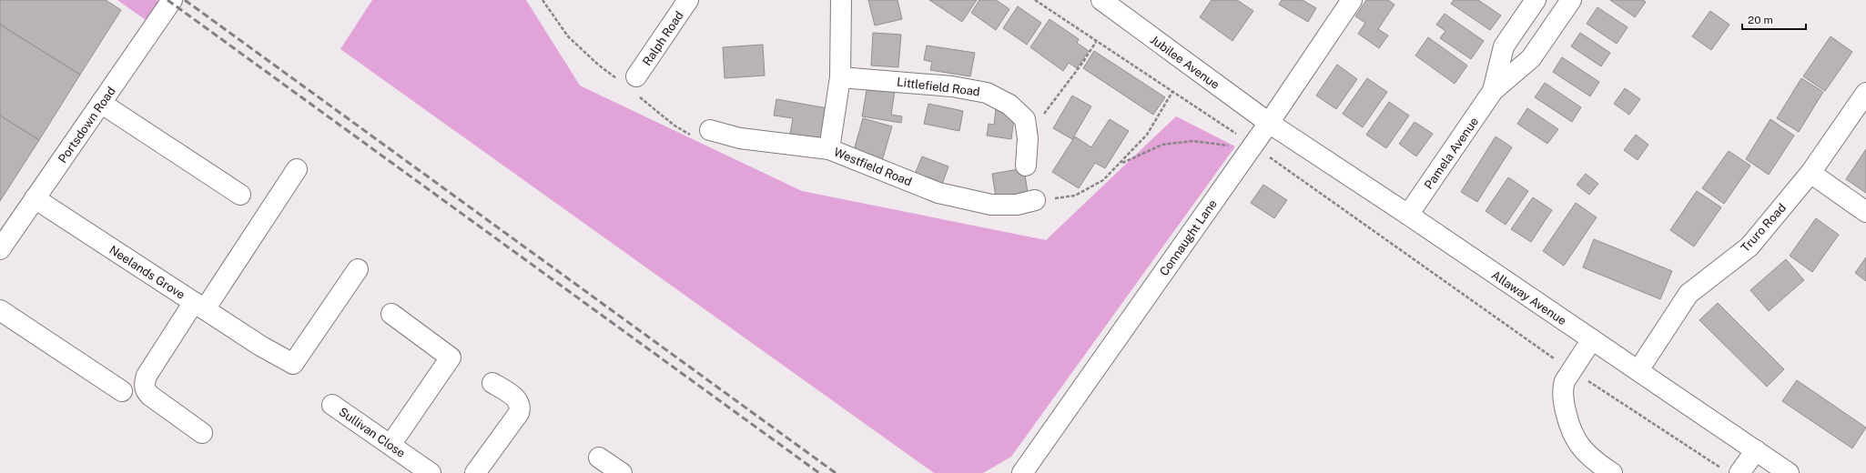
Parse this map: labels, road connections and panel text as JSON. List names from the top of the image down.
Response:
{
  "streets": {
    "street": [
      "Ralph Road",
      "Jubilee Avenue",
      "Littlefield Road",
      "Portsdown Road",
      "Pamela Avenue",
      "Westfield Road",
      "Truro Road",
      "Connaught Lane",
      "Neelands Grove",
      "Allaway Avenue",
      "Sullivan Close"
    ]
  },
  "crossings": [
    ["Jubilee Avenue", "Connaught Lane"],
    ["Jubilee Avenue", "Allaway Avenue"],
    ["Portsdown Road", "Neelands Grove"],
    ["Pamela Avenue", "Allaway Avenue"],
    ["Truro Road", "Allaway Avenue"],
    ["Connaught Lane", "Allaway Avenue"]
  ],
  "scale_bar": "20 m"
}
